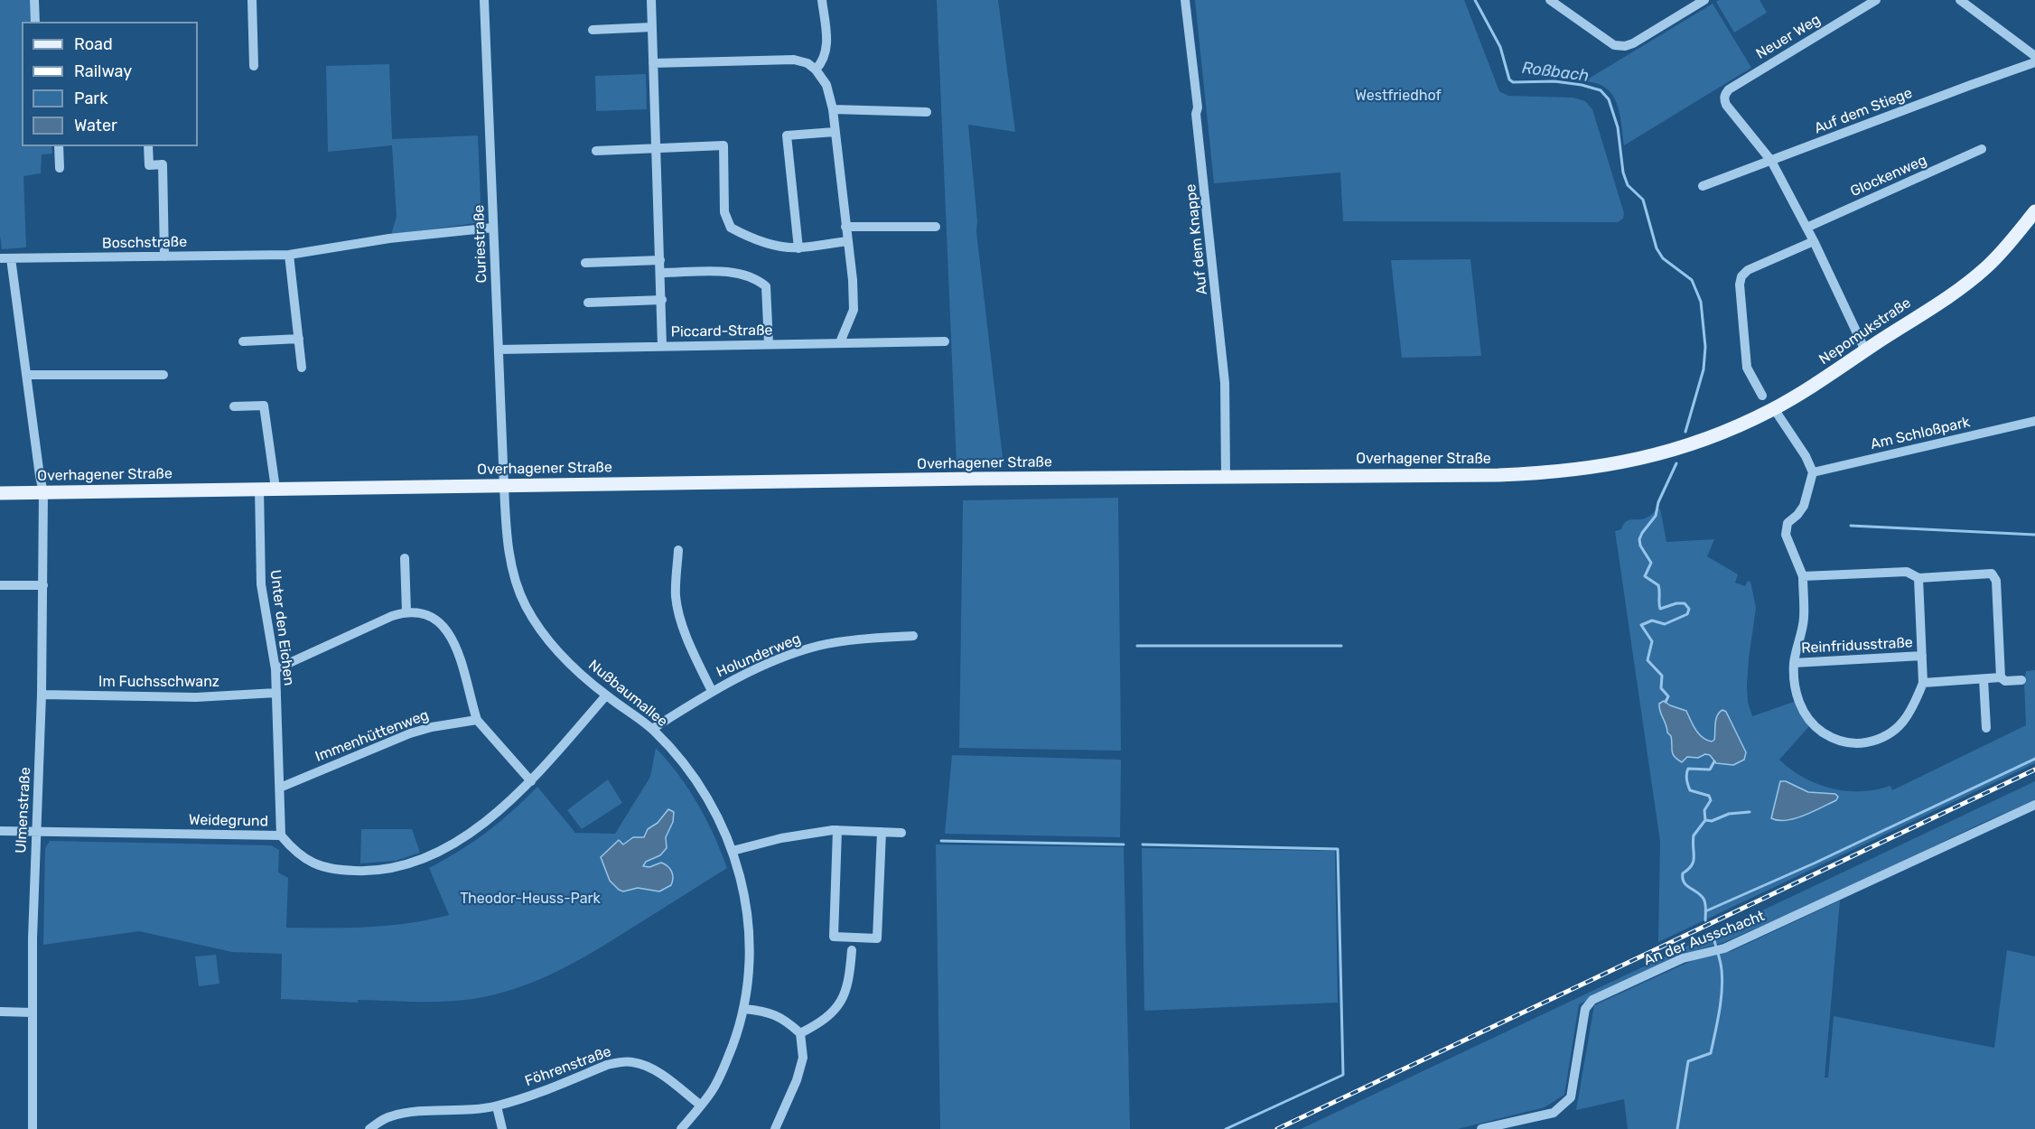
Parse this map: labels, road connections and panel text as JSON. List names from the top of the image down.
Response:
{
  "streets": {
    "main road": ["Nepomukstraße", "Overhagener Straße"],
    "street": [
      "Neuer Weg",
      "Auf dem Stiege",
      "Glockenweg",
      "Auf dem Knappe",
      "Boschstraße",
      "Curiestraße",
      "Piccard-Straße",
      "Am Schloßpark",
      "Unter den Eichen",
      "Reinfridusstraße",
      "Holunderweg",
      "Im Fuchsschwanz",
      "Nußbaumallee",
      "Immenhüttenweg",
      "Ulmenstraße",
      "Weidegrund",
      "An der Ausschacht",
      "Föhrenstraße"
    ]
  },
  "crossings": [
    ["Neuer Weg", "Auf dem Stiege"],
    ["Auf dem Knappe", "Overhagener Straße"],
    ["Boschstraße", "Curiestraße"],
    ["Boschstraße", "Ulmenstraße"],
    ["Curiestraße", "Piccard-Straße"],
    ["Curiestraße", "Overhagener Straße"],
    ["Curiestraße", "Nußbaumallee"],
    ["Nepomukstraße", "Overhagener Straße"],
    ["Overhagener Straße", "Unter den Eichen"],
    ["Overhagener Straße", "Nußbaumallee"],
    ["Overhagener Straße", "Ulmenstraße"],
    ["Unter den Eichen", "Im Fuchsschwanz"],
    ["Unter den Eichen", "Immenhüttenweg"],
    ["Unter den Eichen", "Weidegrund"],
    ["Holunderweg", "Nußbaumallee"],
    ["Im Fuchsschwanz", "Ulmenstraße"],
    ["Nußbaumallee", "Weidegrund"],
    ["Nußbaumallee", "Föhrenstraße"],
    ["Ulmenstraße", "Weidegrund"]
  ],
  "water": ["Roßbach"],
  "parks": ["Westfriedhof", "Theodor-Heuss-Park"],
  "legend": [
    "Road",
    "Railway",
    "Park",
    "Water"
  ]
}
